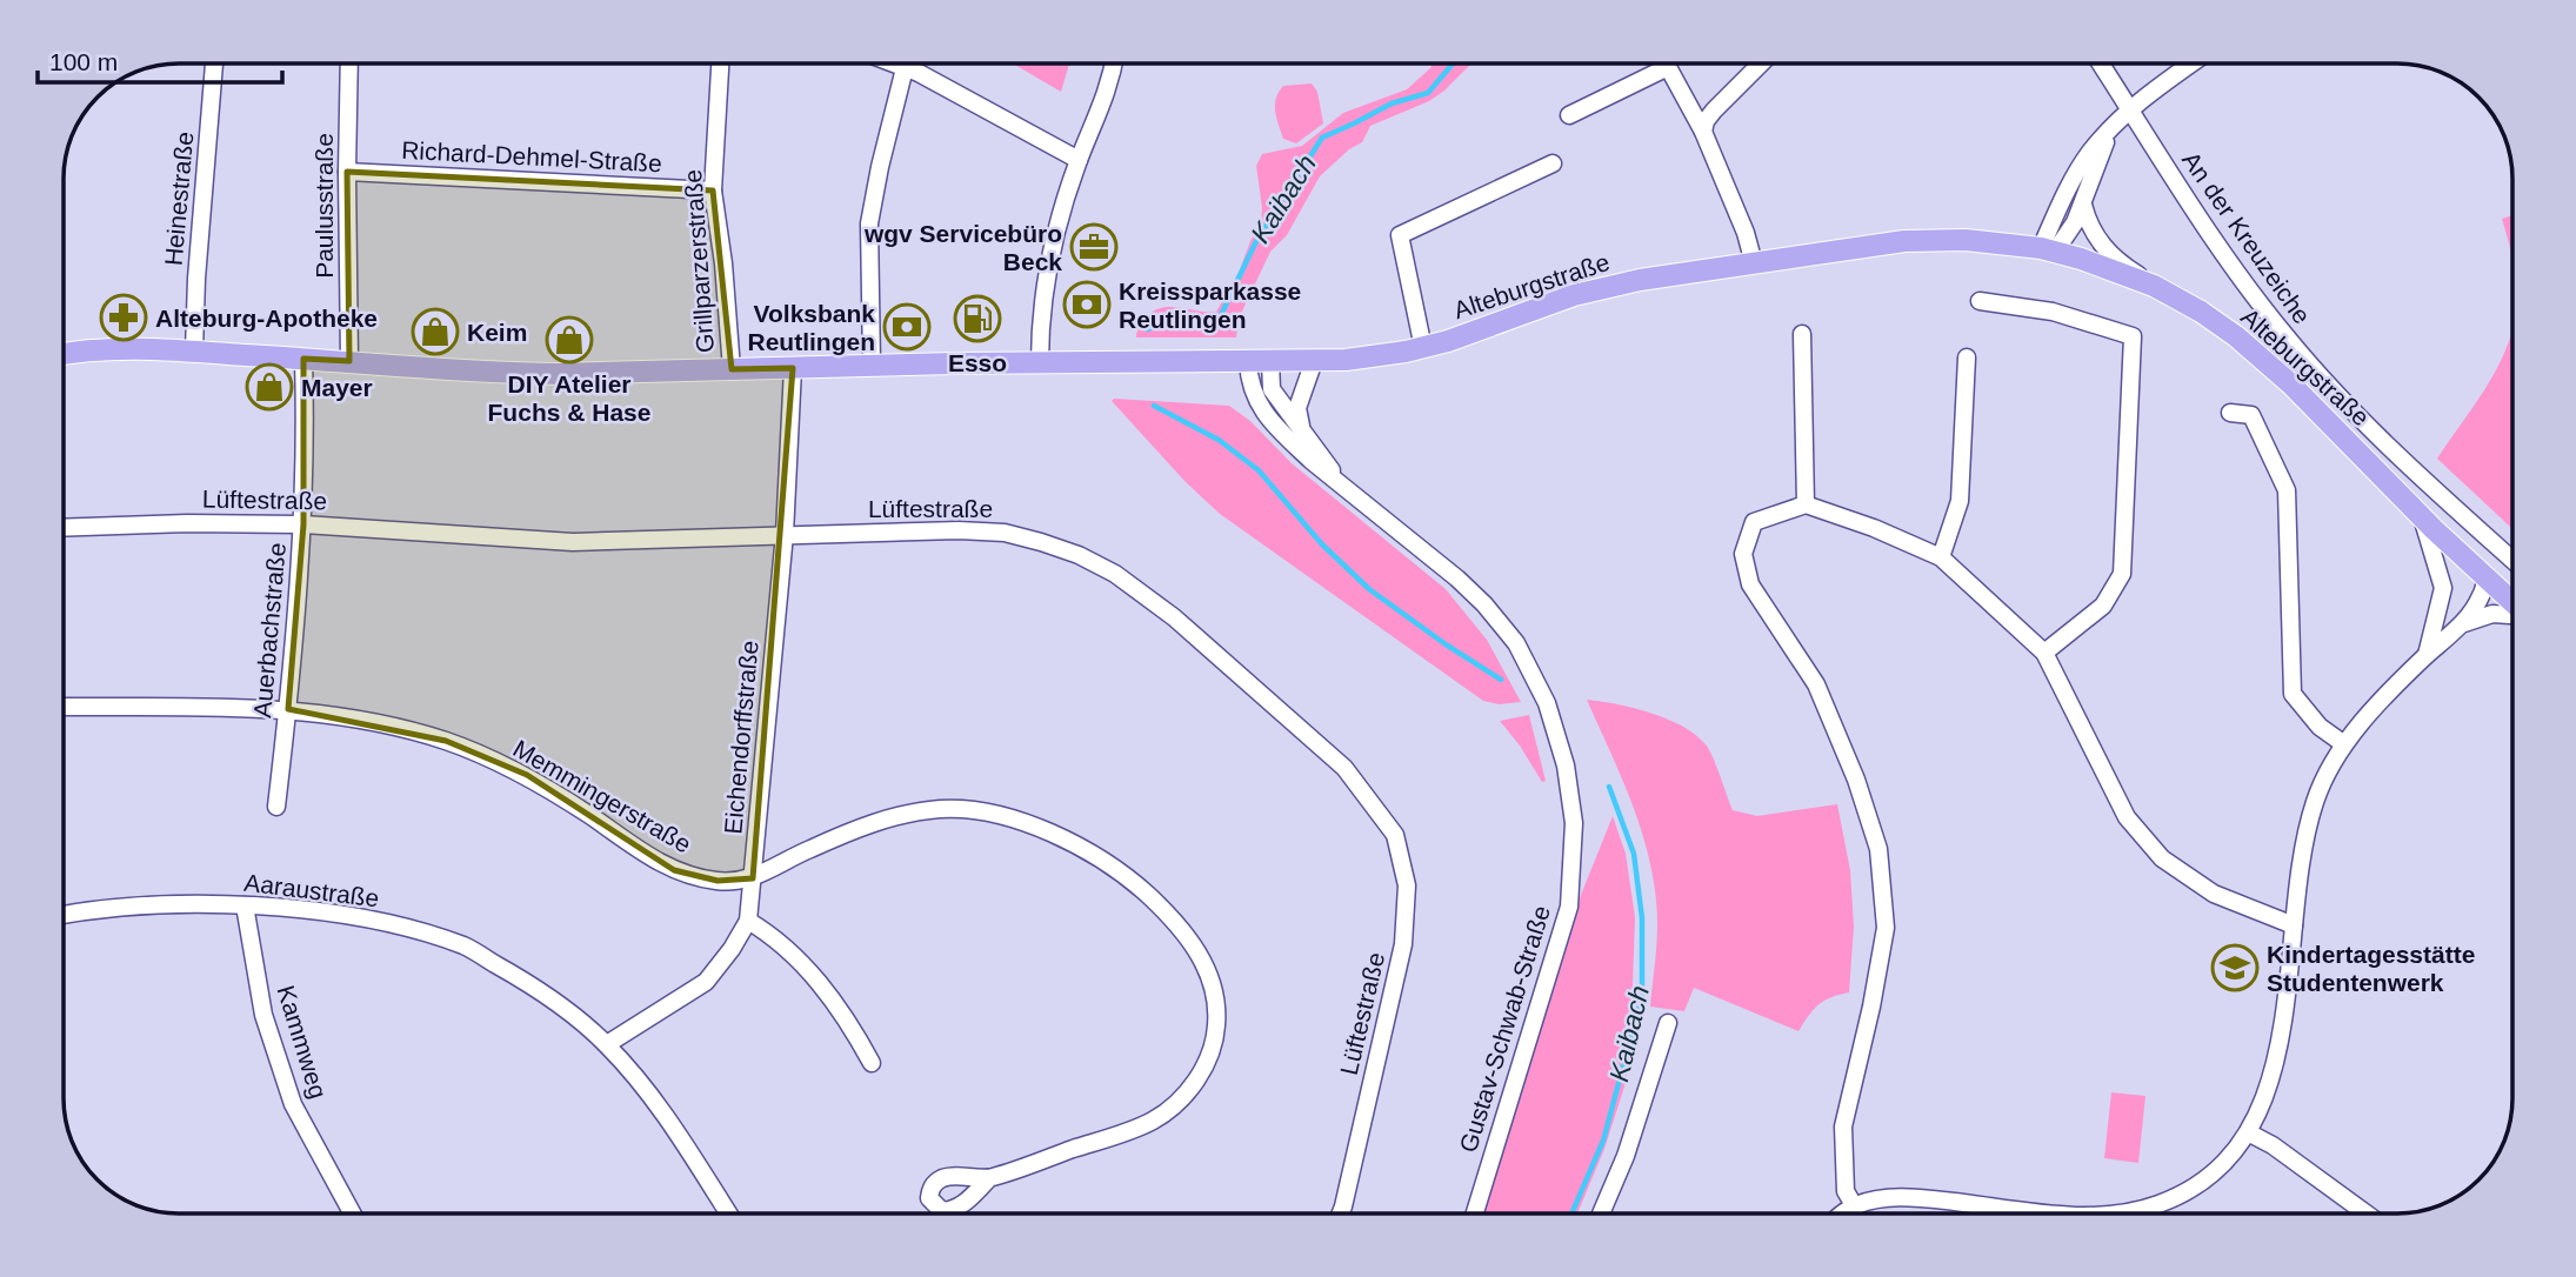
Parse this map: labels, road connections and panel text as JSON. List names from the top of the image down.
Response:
{
  "streets": {
    "main road": ["Alteburgstraße"],
    "street": [
      "Richard-Dehmel-Straße",
      "Heinestraße",
      "Paulusstraße",
      "An der Kreuzeiche",
      "Grillparzerstraße",
      "Lüftestraße",
      "Auerbachstraße",
      "Eichendorffstraße",
      "Memmingerstraße",
      "Aaraustraße",
      "Gustav-Schwab-Straße",
      "Kammweg"
    ]
  },
  "crossings": [
    ["Richard-Dehmel-Straße", "Paulusstraße"],
    ["Richard-Dehmel-Straße", "Grillparzerstraße"],
    ["Heinestraße", "Alteburgstraße"],
    ["Paulusstraße", "Alteburgstraße"],
    ["Grillparzerstraße", "Alteburgstraße"],
    ["Alteburgstraße", "Auerbachstraße"],
    ["Alteburgstraße", "Eichendorffstraße"],
    ["Alteburgstraße", "Gustav-Schwab-Straße"],
    ["Lüftestraße", "Auerbachstraße"],
    ["Lüftestraße", "Eichendorffstraße"],
    ["Auerbachstraße", "Memmingerstraße"],
    ["Eichendorffstraße", "Memmingerstraße"],
    ["Eichendorffstraße", "Aaraustraße"],
    ["Aaraustraße", "Kammweg"]
  ],
  "water": ["Kaibach"],
  "places": {
    "office": ["wgv Servicebüro Beck"],
    "bank": ["Kreissparkasse Reutlingen", "Volksbank Reutlingen"],
    "pharmacy": ["Alteburg-Apotheke"],
    "fuel station": ["Esso"],
    "shop": ["Keim", "DIY Atelier Fuchs & Hase", "Mayer"],
    "school or university": ["Kindertagesstätte Studentenwerk"]
  },
  "scale_bar": "100 m"
}
